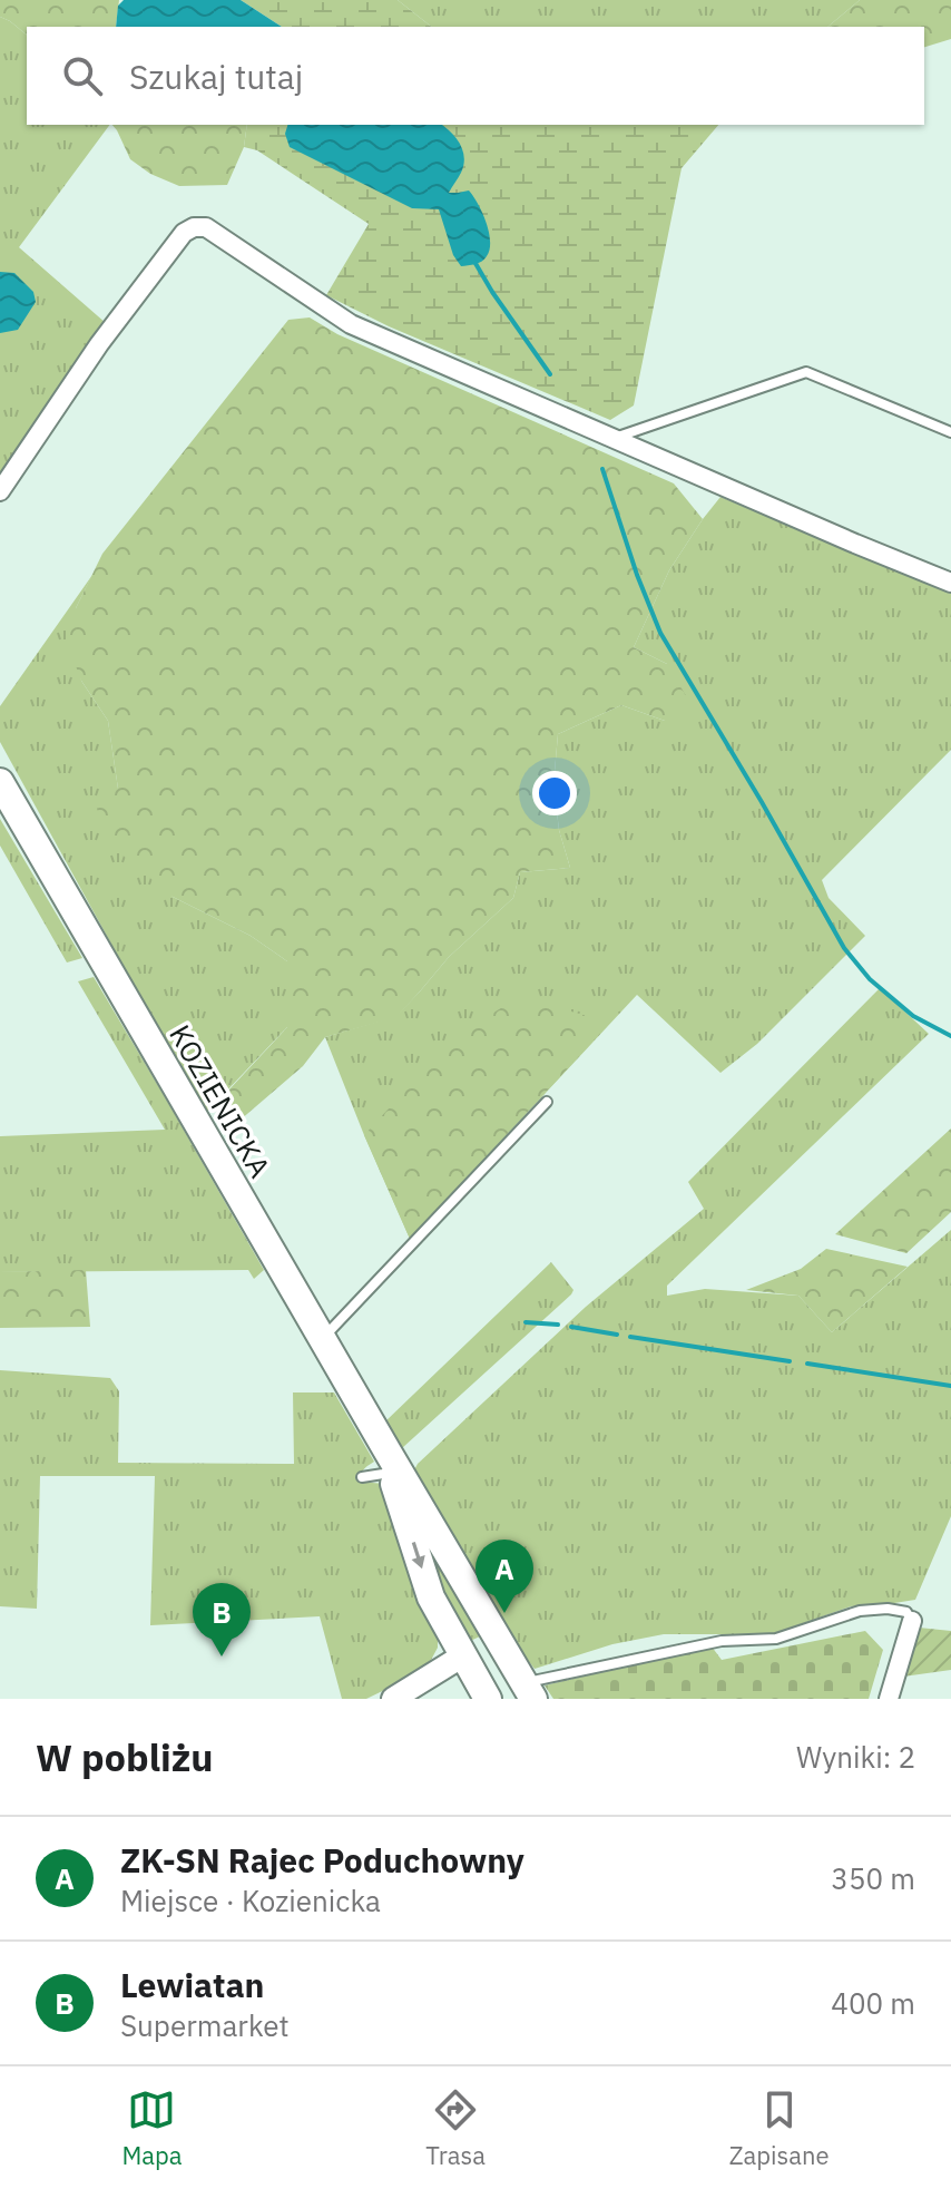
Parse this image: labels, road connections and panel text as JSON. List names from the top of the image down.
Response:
{
  "streets": {
    "main road": ["KOZIENICKA"]
  },
  "page": {
    "search": "Szukaj tutaj",
    "pins": ["A", "B"],
    "heading": ["W pobliżu", "Wyniki: 2"],
    "list": [
      {
        "mark": "A",
        "name": "ZK-SN Rajec Poduchowny",
        "note": "Miejsce · Kozienicka",
        "value": "350 m"
      },
      {
        "mark": "B",
        "name": "Lewiatan",
        "note": "Supermarket",
        "value": "400 m"
      }
    ],
    "nav": ["Mapa", "Trasa", "Zapisane"]
  }
}
